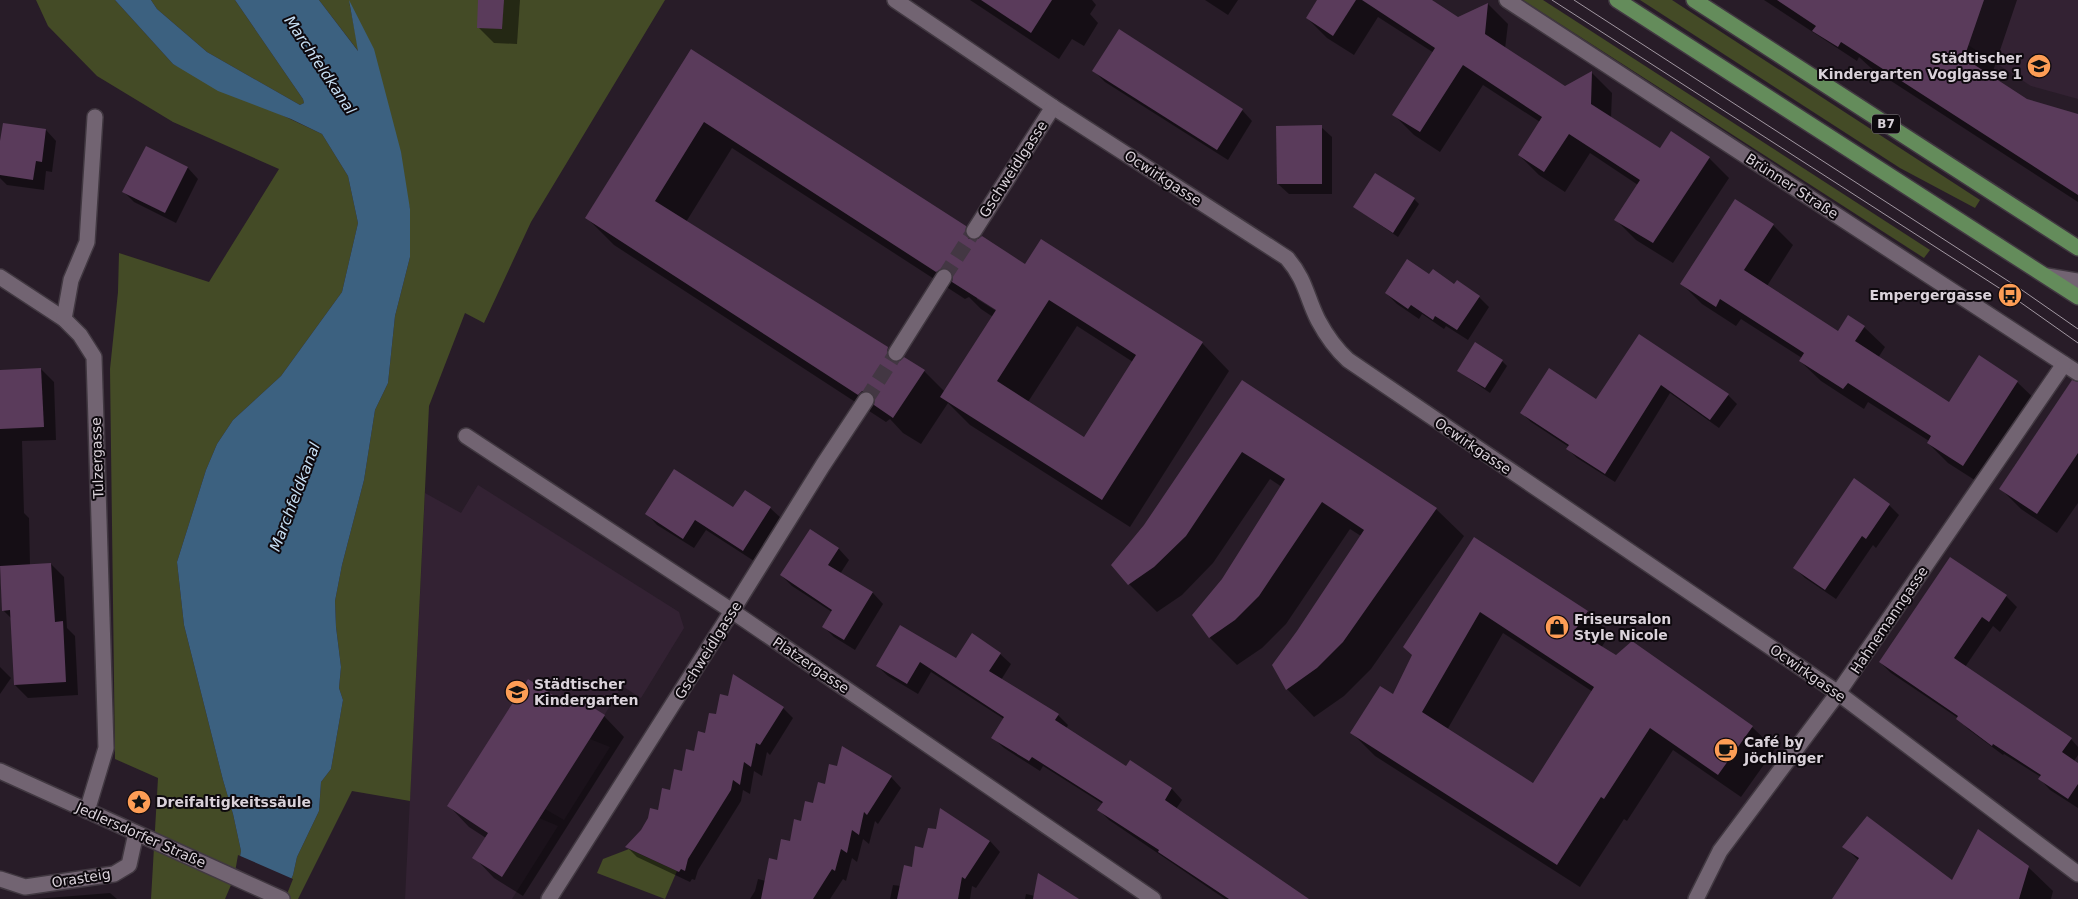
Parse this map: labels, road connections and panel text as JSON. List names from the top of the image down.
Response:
{
  "streets": {
    "main road": ["B7"],
    "street": [
      "Gschweidlgasse",
      "Ocwirkgasse",
      "Brünner Straße",
      "Tulzergasse",
      "Hahnemanngasse",
      "Platzergasse",
      "Jedlersdorfer Straße",
      "Orasteig"
    ]
  },
  "crossings": [
    ["Gschweidlgasse", "Ocwirkgasse"],
    ["Gschweidlgasse", "Platzergasse"],
    ["Ocwirkgasse", "Hahnemanngasse"],
    ["Brünner Straße", "Hahnemanngasse"],
    ["Tulzergasse", "Jedlersdorfer Straße"],
    ["Jedlersdorfer Straße", "Orasteig"]
  ],
  "water": ["Marchfeldkanal"],
  "places": {
    "school or university": ["Städtischer Kindergarten Voglgasse 1", "Städtischer Kindergarten"],
    "bus stop": ["Empergergasse"],
    "shop": ["Friseursalon Style Nicole"],
    "cafe": ["Café by Jöchlinger"],
    "place": ["Dreifaltigkeitssäule"]
  }
}
